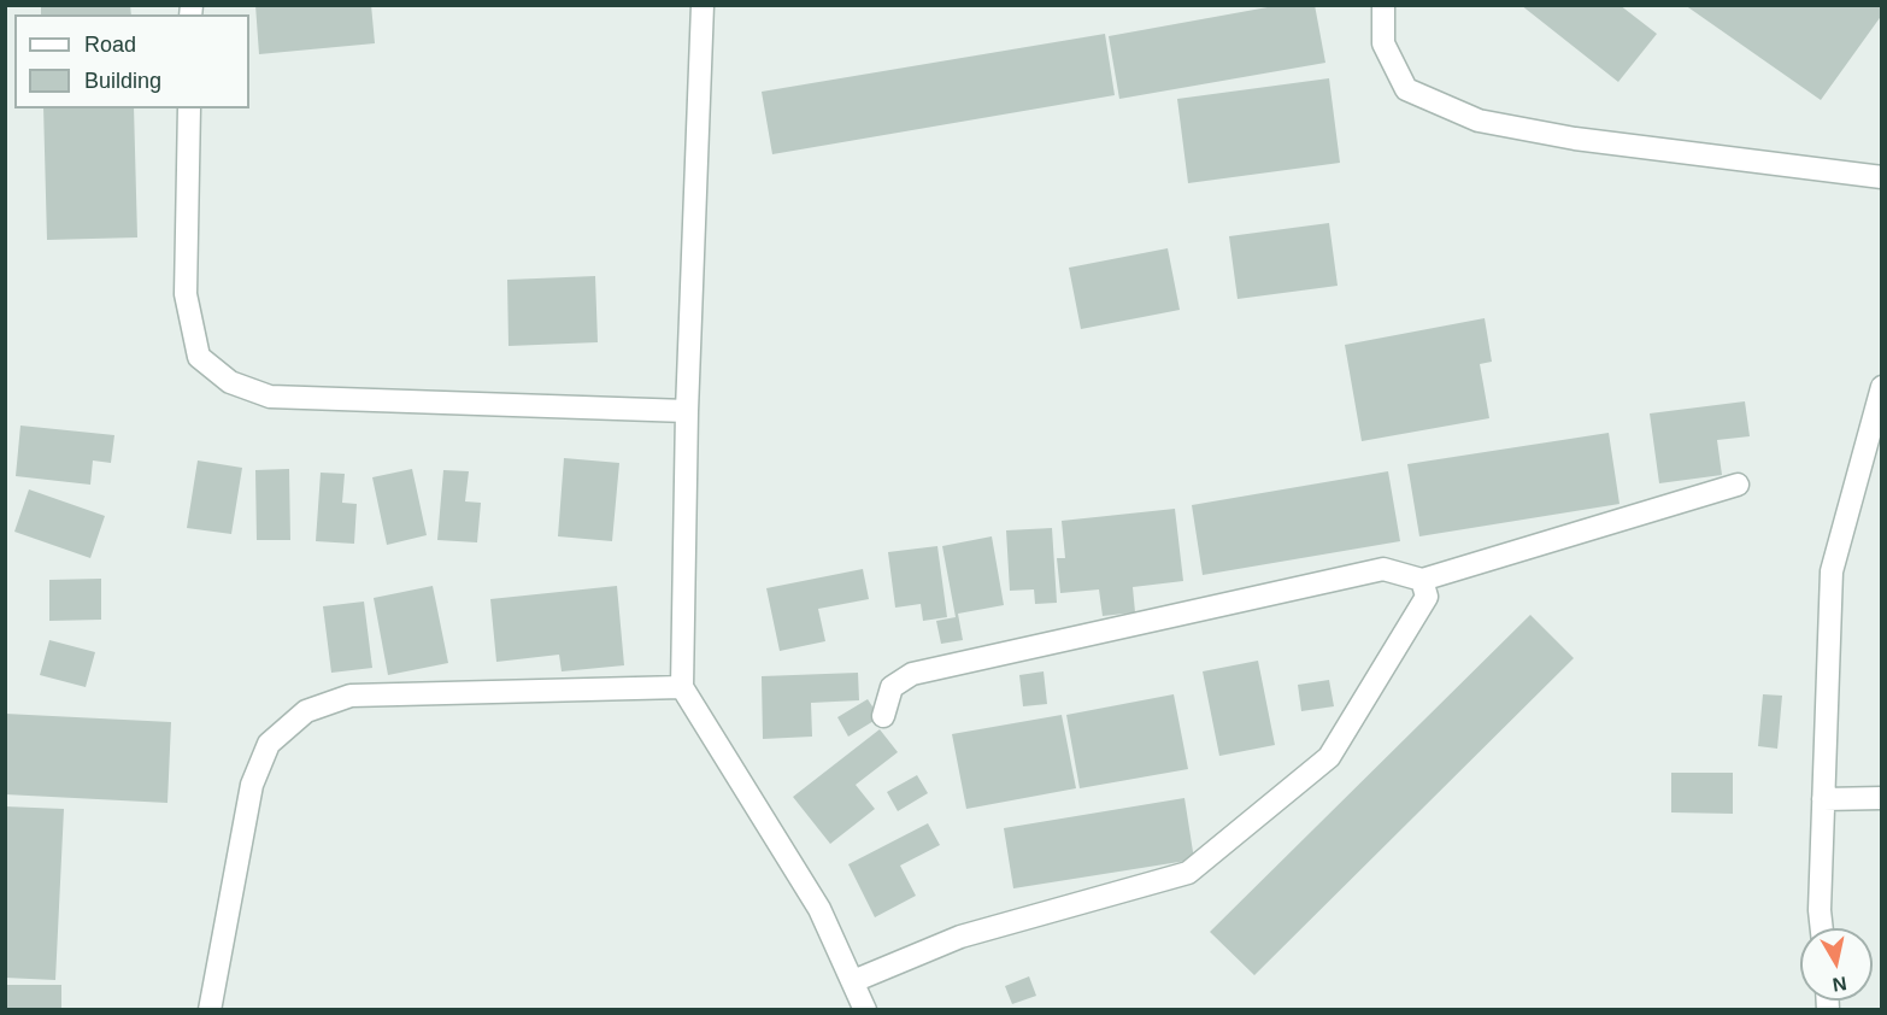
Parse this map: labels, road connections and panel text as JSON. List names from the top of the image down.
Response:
{
  "legend": ["Road", "Building"],
  "north": "bottom"
}
